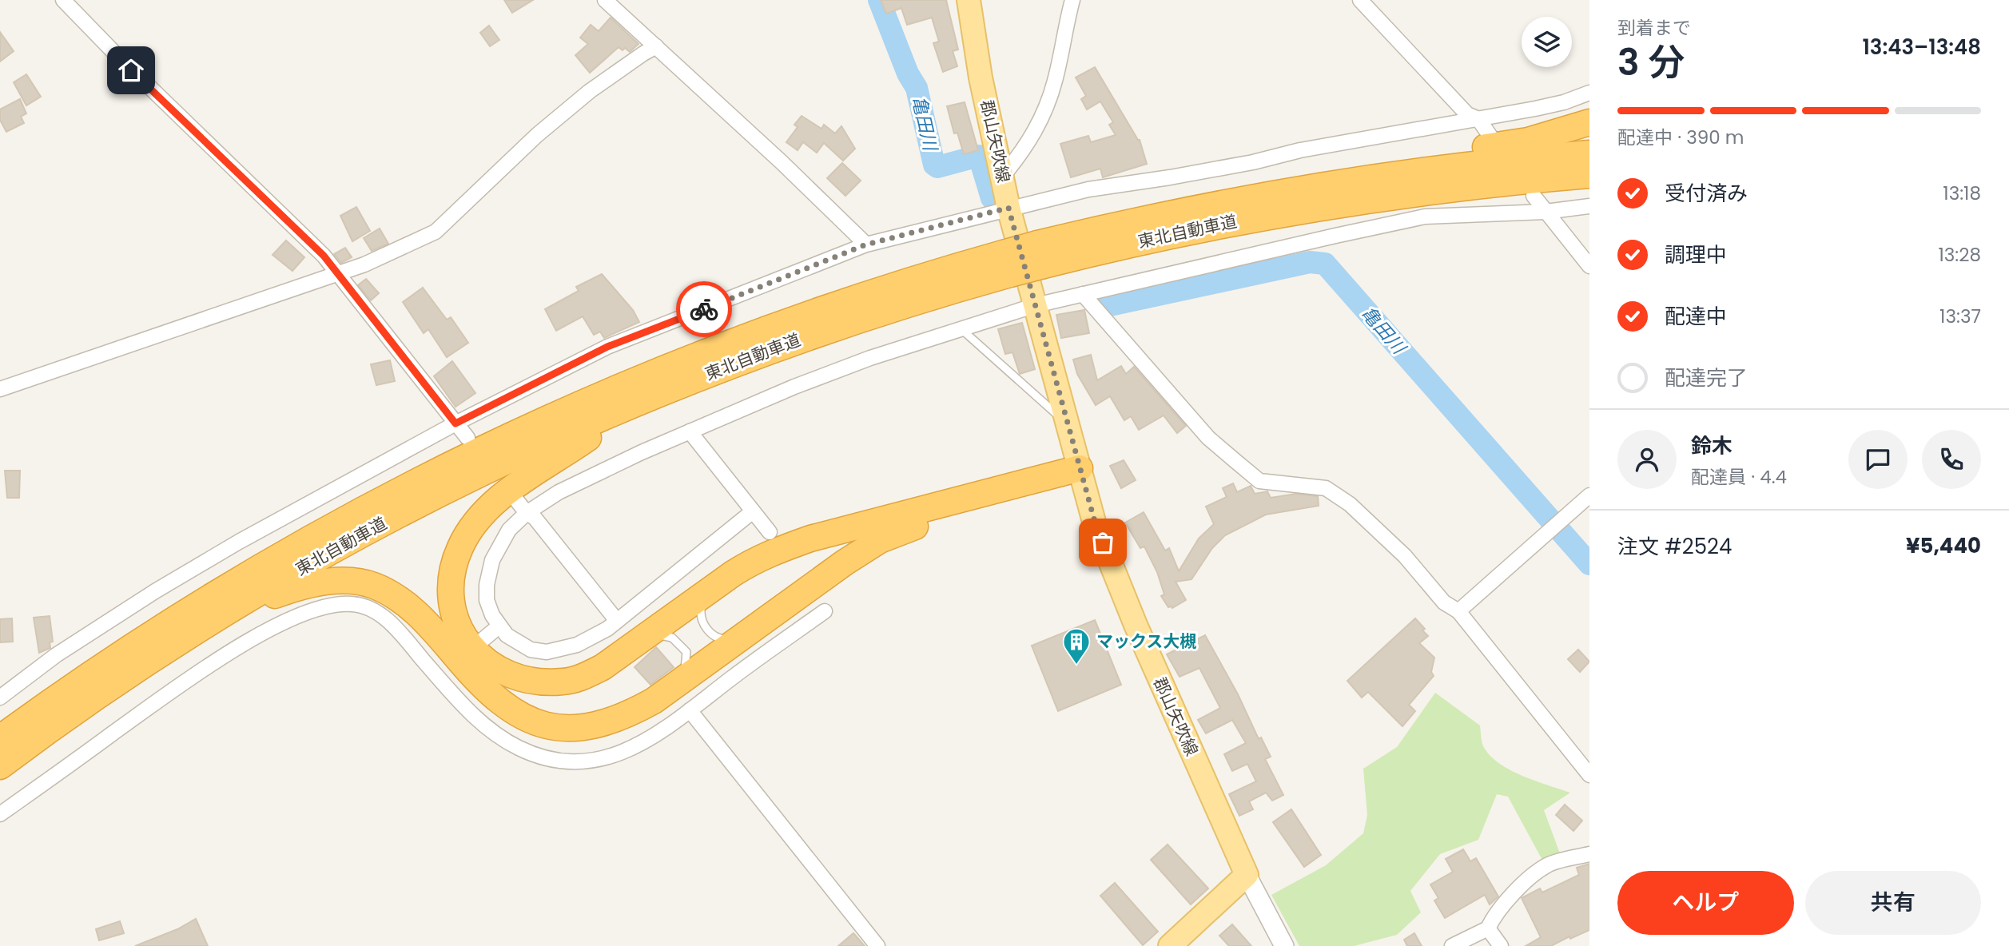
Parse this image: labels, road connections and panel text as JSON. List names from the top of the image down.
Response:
{
  "streets": {
    "highway": ["東北自動車道"],
    "main road": ["郡山矢吹線"]
  },
  "water": ["亀田川"],
  "places": {
    "building": ["マックス大槻"]
  },
  "page": {
    "heading": ["3 分", "到着まで", "13:43–13:48"],
    "panel": [
      "鈴木",
      "配達員 · 4.4",
      "注文 #2524",
      "¥5,440"
    ],
    "bar": "配達中 · 390 m",
    "list": [
      ["受付済み", "13:18"],
      ["調理中", "13:28"],
      ["配達中", "13:37"],
      "配達完了"
    ],
    "buttons": ["ヘルプ", "共有"]
  }
}
